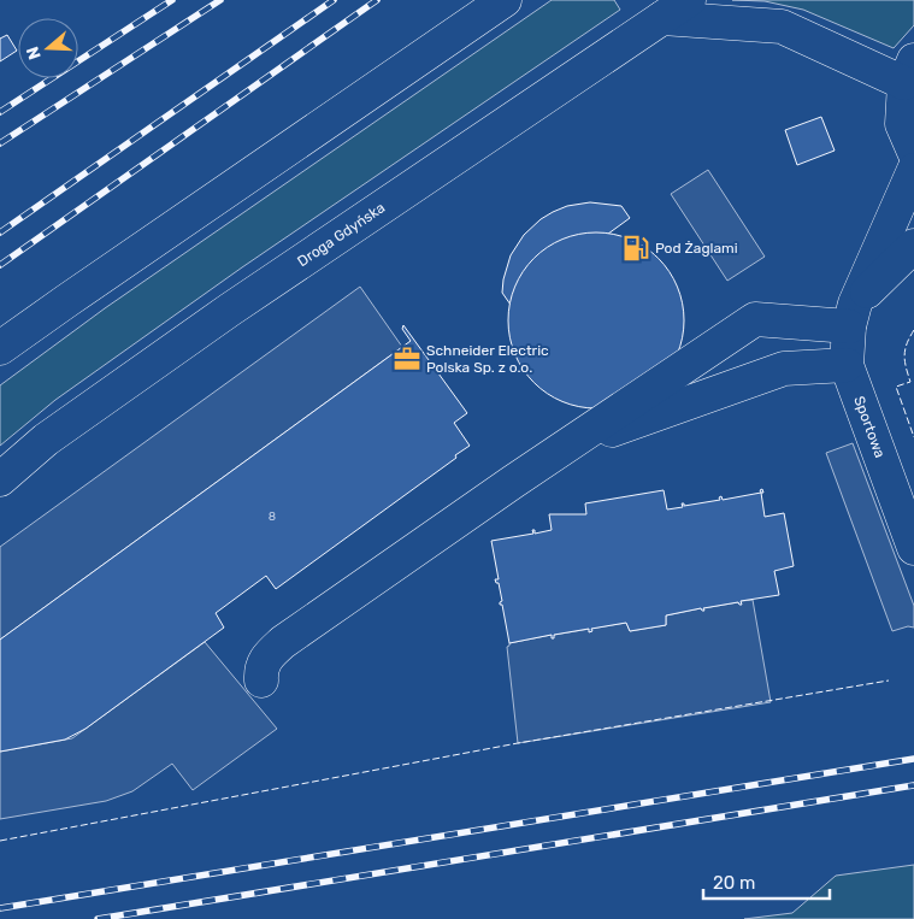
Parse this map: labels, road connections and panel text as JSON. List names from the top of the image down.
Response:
{
  "streets": {
    "main road": ["Droga Gdyńska", "Sportowa"]
  },
  "places": {
    "fuel station": ["Pod Żaglami"],
    "office": ["Schneider Electric Polska Sp. z o.o."]
  },
  "house_numbers": ["8"],
  "scale_bar": "20 m",
  "north": "left"
}
